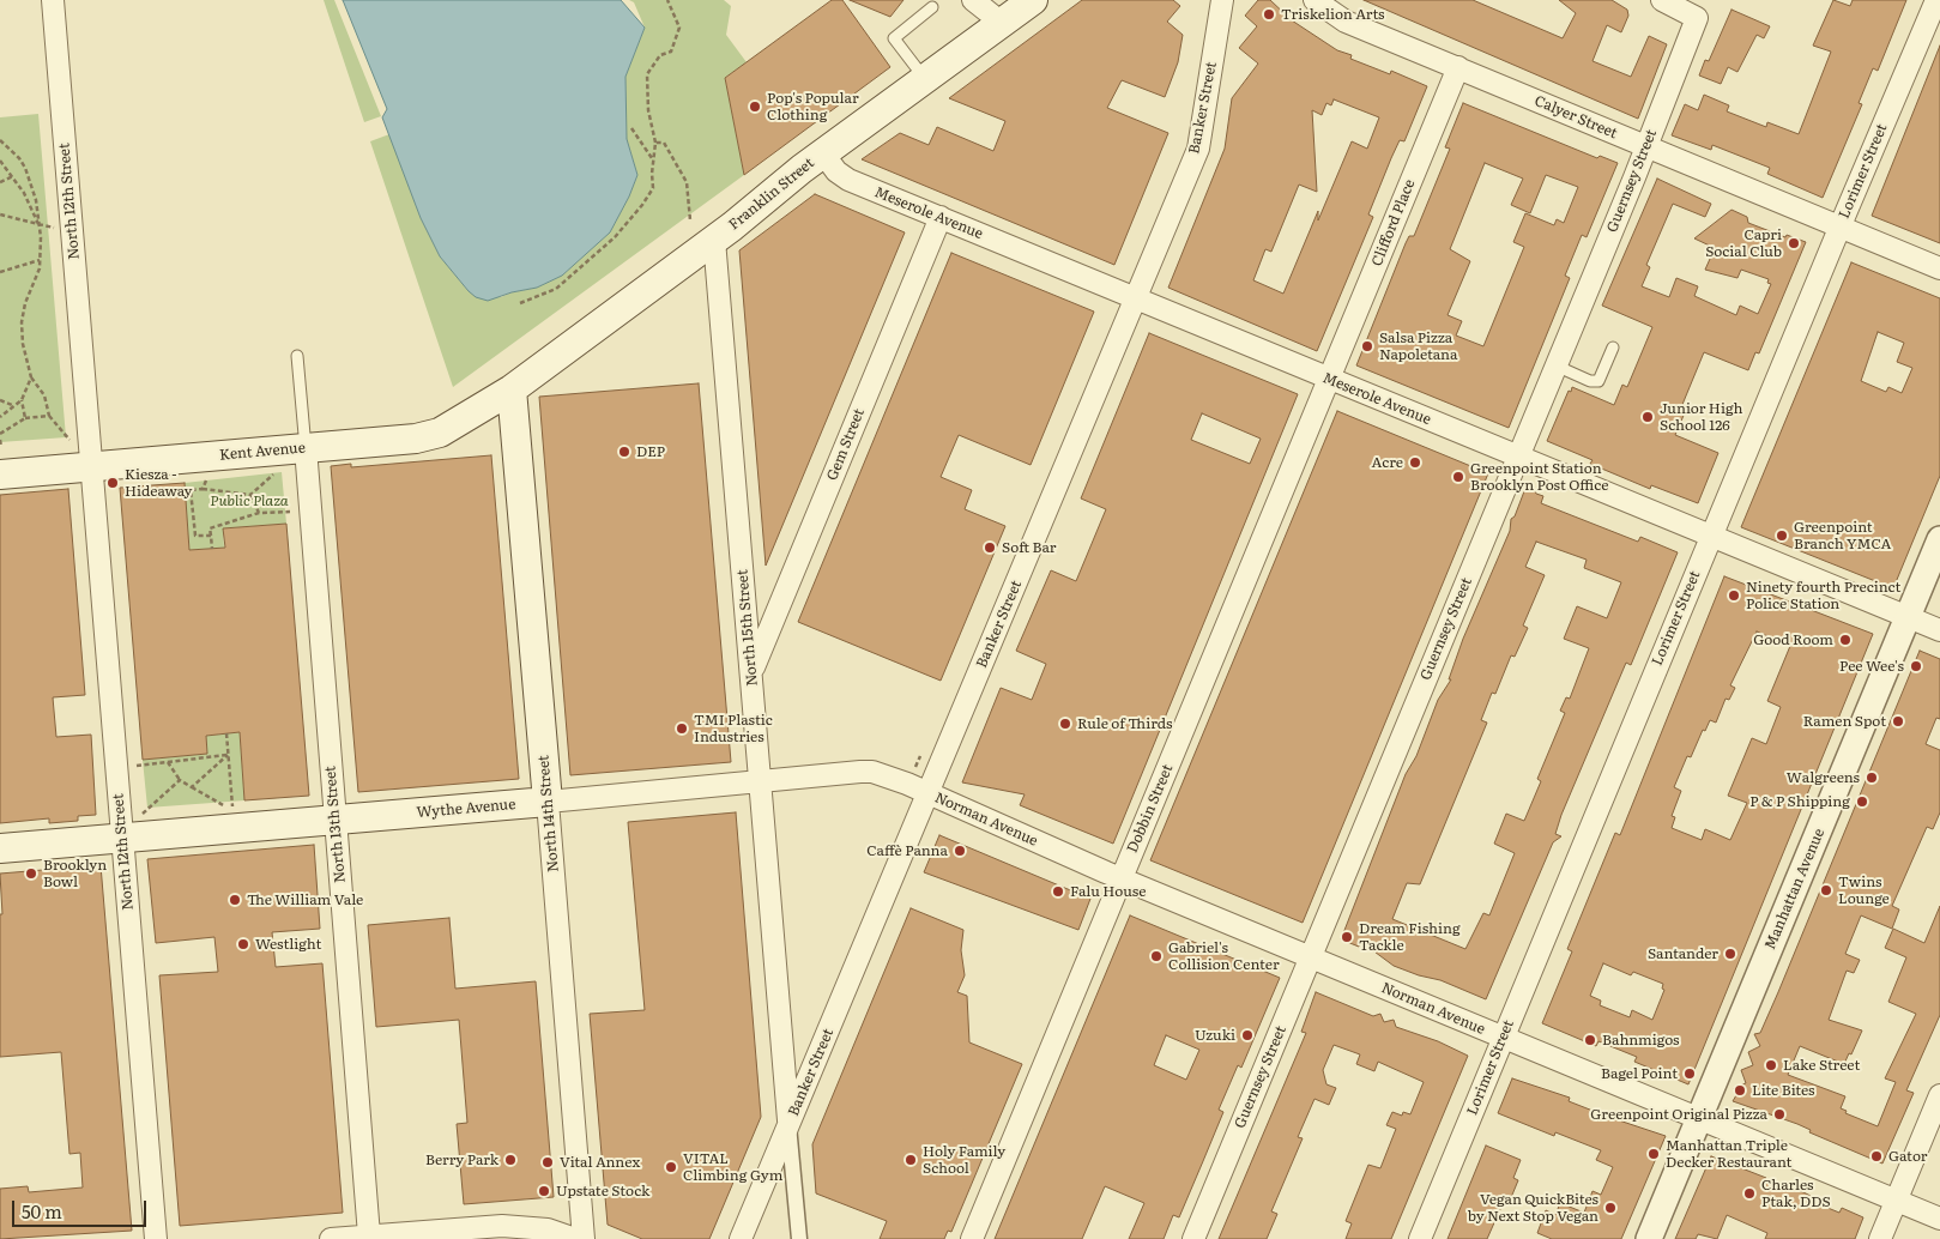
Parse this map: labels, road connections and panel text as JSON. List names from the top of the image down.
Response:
{
  "streets": {
    "main road": [
      "Franklin Street",
      "Kent Avenue",
      "Wythe Avenue",
      "North 14th Street"
    ],
    "street": [
      "Banker Street",
      "Calyer Street",
      "Lorimer Street",
      "Guernsey Street",
      "North 12th Street",
      "Meserole Avenue",
      "Clifford Place",
      "Gem Street",
      "North 15th Street",
      "Dobbin Street",
      "Norman Avenue",
      "North 13th Street",
      "Manhattan Avenue"
    ]
  },
  "crossings": [
    ["Banker Street", "Meserole Avenue"],
    ["Banker Street", "North 15th Street"],
    ["Banker Street", "Wythe Avenue"],
    ["Banker Street", "Norman Avenue"],
    ["Calyer Street", "Lorimer Street"],
    ["Calyer Street", "Guernsey Street"],
    ["Calyer Street", "Clifford Place"],
    ["Lorimer Street", "Meserole Avenue"],
    ["Lorimer Street", "Norman Avenue"],
    ["Guernsey Street", "Meserole Avenue"],
    ["Guernsey Street", "Norman Avenue"],
    ["Franklin Street", "Meserole Avenue"],
    ["Franklin Street", "Kent Avenue"],
    ["Franklin Street", "North 15th Street"],
    ["Franklin Street", "North 14th Street"],
    ["North 12th Street", "Kent Avenue"],
    ["North 12th Street", "Wythe Avenue"],
    ["Meserole Avenue", "Clifford Place"],
    ["Meserole Avenue", "Gem Street"],
    ["Meserole Avenue", "Dobbin Street"],
    ["Meserole Avenue", "Manhattan Avenue"],
    ["Clifford Place", "Dobbin Street"],
    ["Gem Street", "North 15th Street"],
    ["Kent Avenue", "North 14th Street"],
    ["Kent Avenue", "North 13th Street"],
    ["North 15th Street", "Wythe Avenue"],
    ["Wythe Avenue", "North 14th Street"],
    ["Wythe Avenue", "Norman Avenue"],
    ["Wythe Avenue", "North 13th Street"],
    ["Dobbin Street", "Norman Avenue"],
    ["Norman Avenue", "Manhattan Avenue"]
  ],
  "parks": ["Public Plaza"],
  "places": [
    "Triskelion Arts",
    "Pop's Popular Clothing",
    "Capri Social Club",
    "Salsa Pizza Napoletana",
    "Junior High School 126",
    "DEP",
    "Acre",
    "Greenpoint Station Brooklyn Post Office",
    "Kiesza - Hideaway",
    "Greenpoint Branch YMCA",
    "Soft Bar",
    "Ninety fourth Precinct Police Station",
    "Good Room",
    "Pee Wee's",
    "Ramen Spot",
    "Rule of Thirds",
    "TMI Plastic Industries",
    "Walgreens",
    "P & P Shipping",
    "Caffè Panna",
    "Brooklyn Bowl",
    "Twins Lounge",
    "Falu House",
    "The William Vale",
    "Dream Fishing Tackle",
    "Westlight",
    "Santander",
    "Gabriel's Collision Center",
    "Uzuki",
    "Bahnmigos",
    "Lake Street",
    "Bagel Point",
    "Lite Bites",
    "Greenpoint Original Pizza",
    "Manhattan Triple Decker Restaurant",
    "Gator",
    "Berry Park",
    "Holy Family School",
    "Vital Annex",
    "VITAL Climbing Gym",
    "Upstate Stock",
    "Charles Ptak, DDS",
    "Vegan QuickBites by Next Stop Vegan"
  ],
  "scale_bar": "50 m"
}
